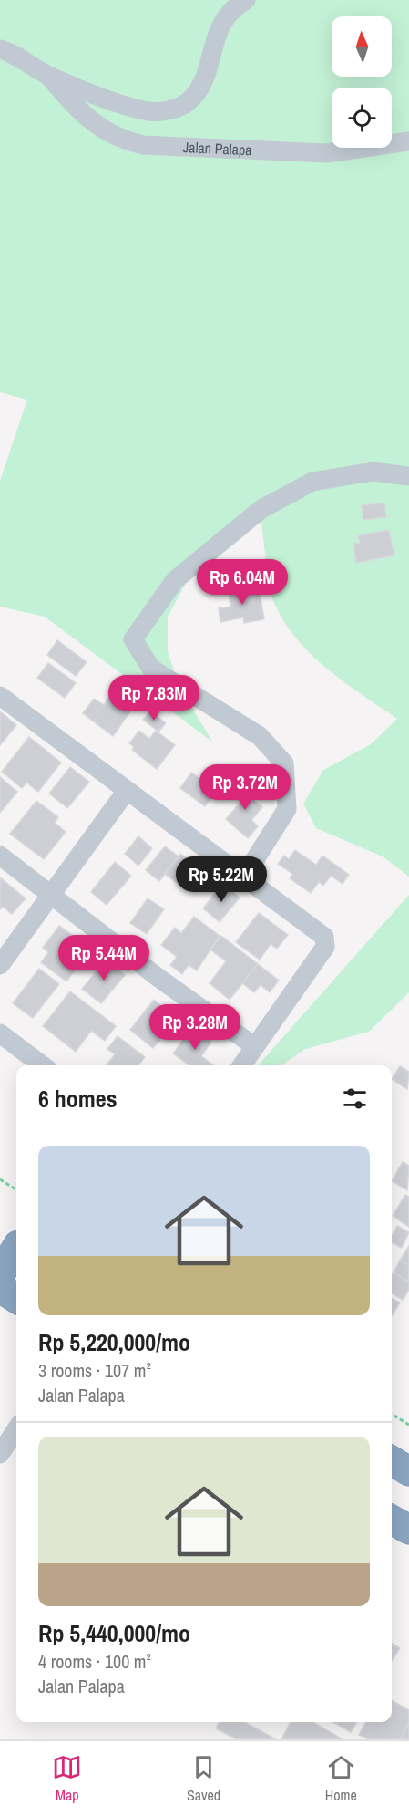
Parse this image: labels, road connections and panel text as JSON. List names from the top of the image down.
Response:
{
  "streets": {
    "street": ["Jalan Palapa"]
  },
  "north": "top",
  "page": {
    "price": [
      "Rp 6.04M",
      "Rp 7.83M",
      "Rp 3.72M",
      "Rp 5.22M",
      "Rp 5.44M",
      "Rp 3.28M"
    ],
    "heading": "6 homes",
    "list": [
      {
        "name": "Rp 5,220,000/mo",
        "note": "3 rooms · 107 m² · Jalan Palapa"
      },
      {
        "name": "Rp 5,440,000/mo",
        "note": "4 rooms · 100 m² · Jalan Palapa"
      }
    ],
    "tabs": ["Map", "Saved", "Home"]
  }
}
